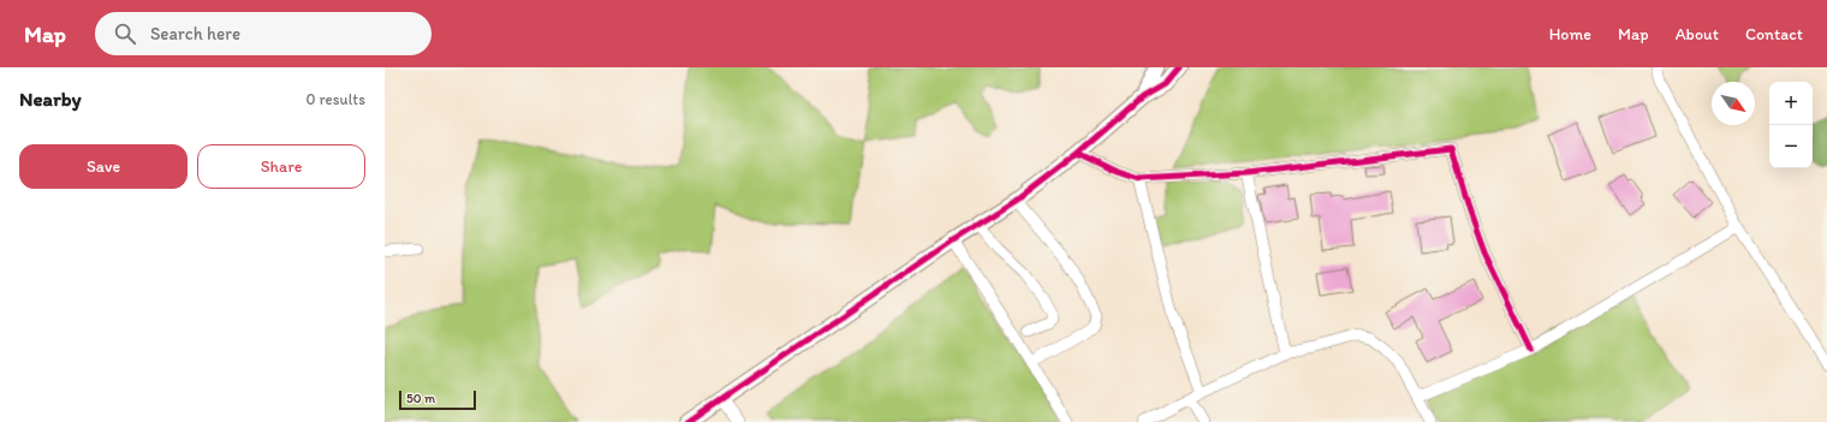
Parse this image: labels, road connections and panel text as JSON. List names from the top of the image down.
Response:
{
  "scale_bar": "50 m",
  "north": "bottom right",
  "page": {
    "header": "Map",
    "search": "Search here",
    "nav": [
      "Home",
      "Map",
      "About",
      "Contact"
    ],
    "heading": ["Nearby", "0 results"],
    "map_buttons": ["+", "−"],
    "buttons": ["Save", "Share"],
    "scale": "50 m"
  }
}
